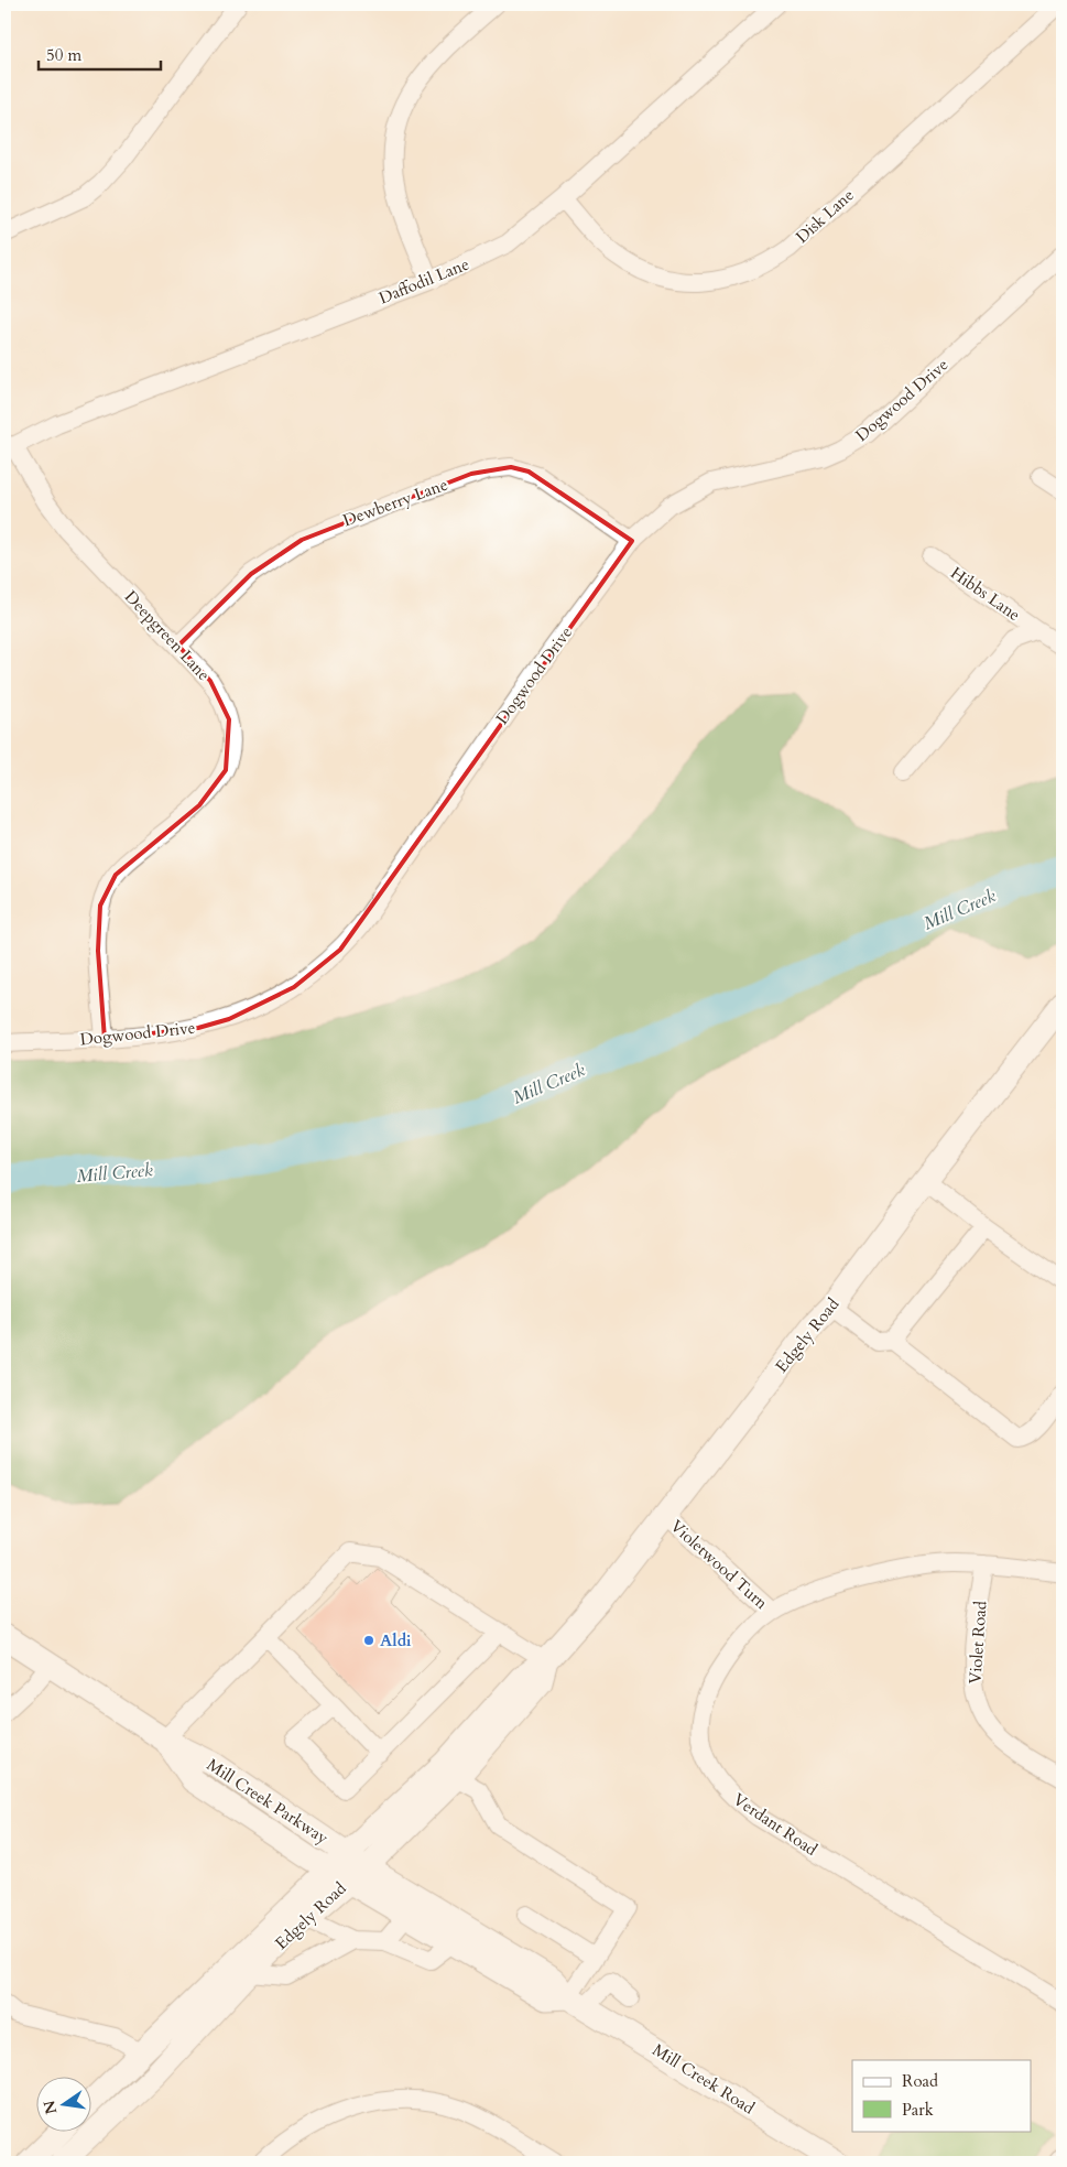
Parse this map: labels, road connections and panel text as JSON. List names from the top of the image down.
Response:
{
  "streets": {
    "main road": ["Edgely Road", "Mill Creek Parkway", "Mill Creek Road"],
    "street": [
      "Disk Lane",
      "Daffodil Lane",
      "Dogwood Drive",
      "Dewberry Lane",
      "Hibbs Lane",
      "Deepgreen Lane",
      "Violetwood Turn",
      "Violet Road",
      "Verdant Road"
    ]
  },
  "crossings": [
    ["Disk Lane", "Daffodil Lane"],
    ["Daffodil Lane", "Deepgreen Lane"],
    ["Dogwood Drive", "Dewberry Lane"],
    ["Dogwood Drive", "Deepgreen Lane"],
    ["Dewberry Lane", "Deepgreen Lane"],
    ["Edgely Road", "Violetwood Turn"],
    ["Edgely Road", "Mill Creek Parkway"],
    ["Edgely Road", "Mill Creek Road"],
    ["Violetwood Turn", "Verdant Road"],
    ["Violet Road", "Verdant Road"],
    ["Mill Creek Parkway", "Mill Creek Road"]
  ],
  "water": ["Mill Creek"],
  "places": ["Aldi"],
  "legend": ["Road", "Park"],
  "scale_bar": "50 m",
  "north": "left"
}
